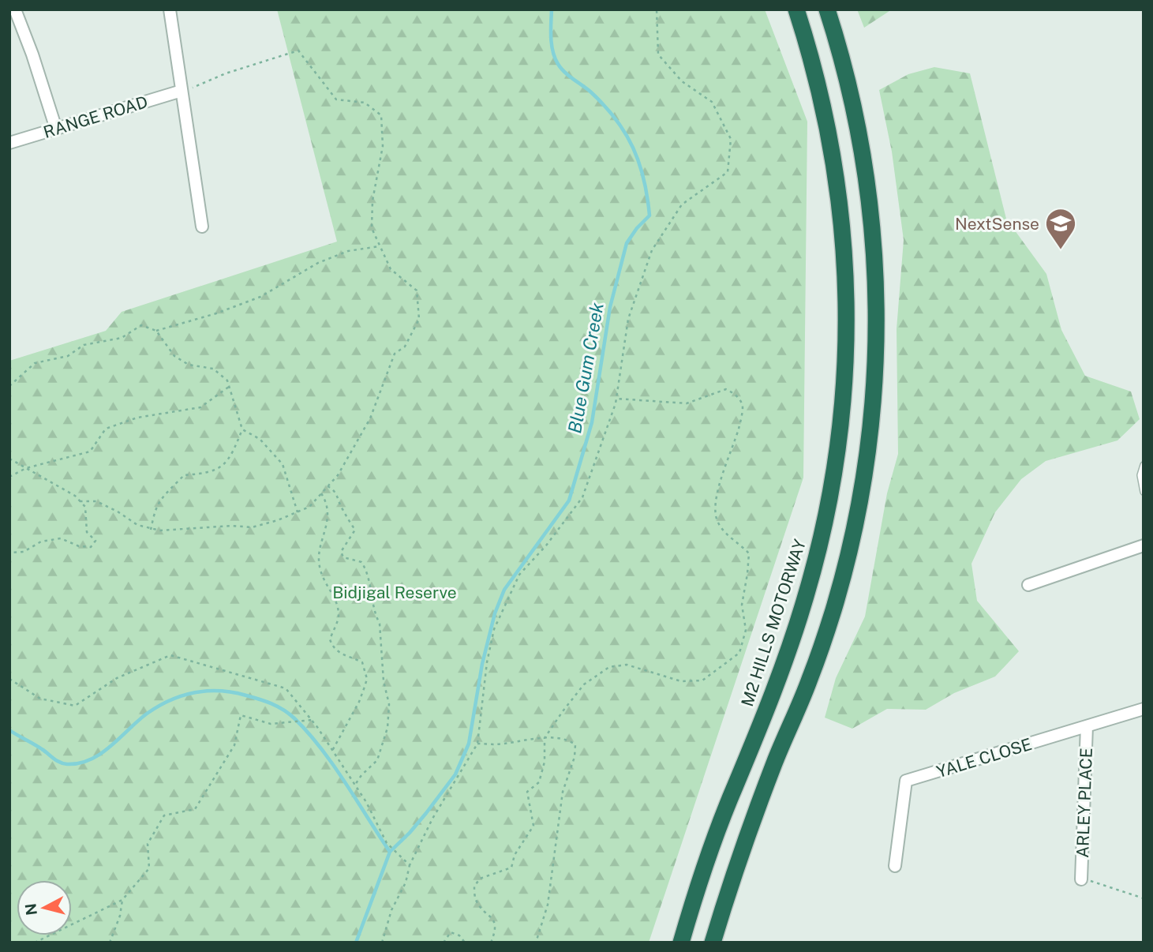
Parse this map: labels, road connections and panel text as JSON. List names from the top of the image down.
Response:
{
  "streets": {
    "highway": ["M2 HILLS MOTORWAY"],
    "street": ["RANGE ROAD", "YALE CLOSE", "ARLEY PLACE"]
  },
  "crossings": [
    ["YALE CLOSE", "ARLEY PLACE"]
  ],
  "water": ["Blue Gum Creek"],
  "parks": ["Bidjigal Reserve"],
  "places": {
    "school or university": ["NextSense"]
  },
  "north": "left"
}
